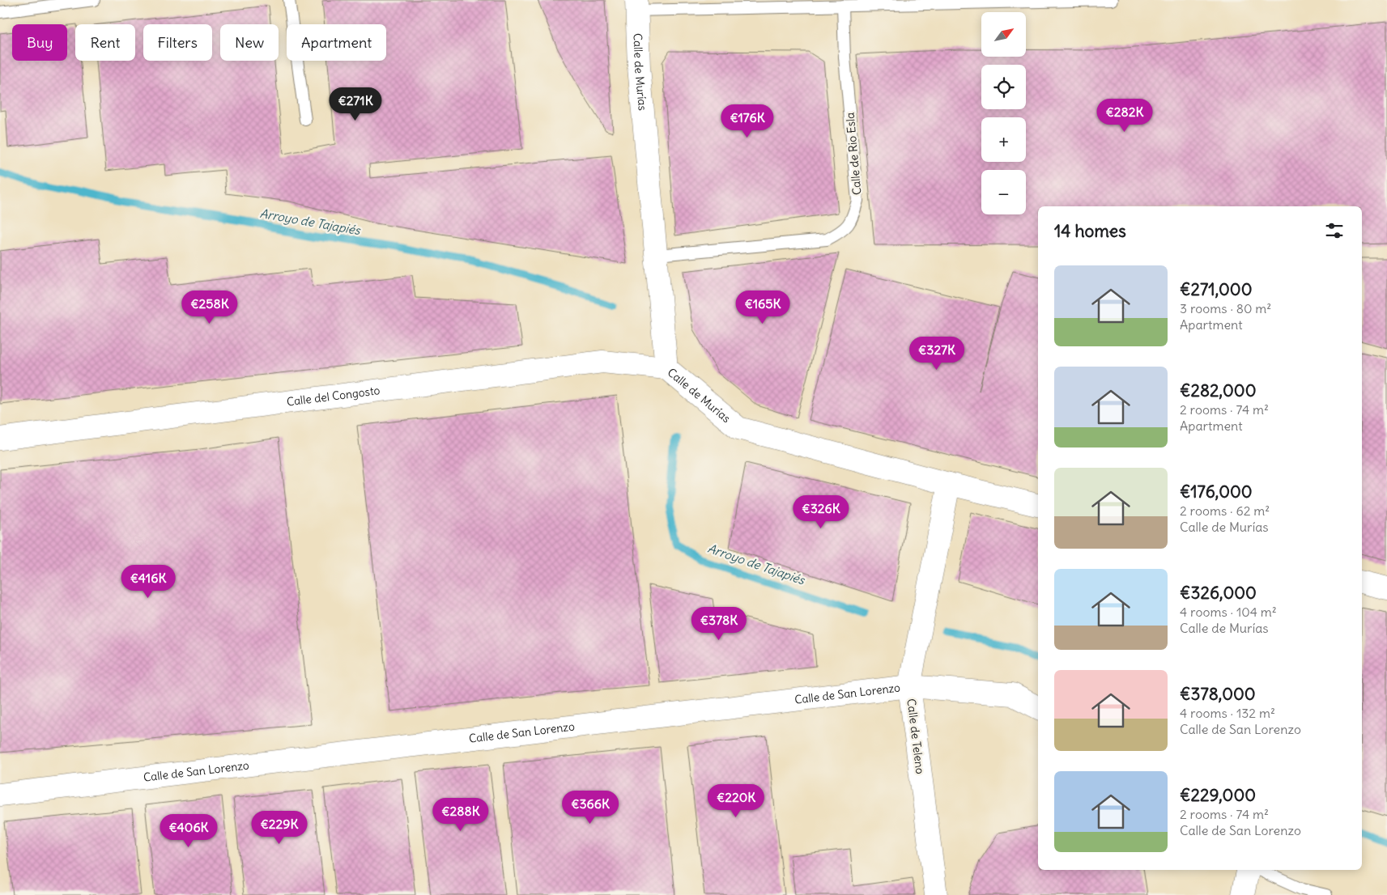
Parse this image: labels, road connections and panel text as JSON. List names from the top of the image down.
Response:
{
  "streets": {
    "street": [
      "Calle de Murías",
      "Calle del Congosto",
      "Calle de San Lorenzo",
      "Calle de Teleno"
    ],
    "lane": ["Calle de Rio Esla"]
  },
  "crossings": [
    ["Calle de Murías", "Calle de Rio Esla"],
    ["Calle de Murías", "Calle del Congosto"],
    ["Calle de Murías", "Calle de Teleno"],
    ["Calle de San Lorenzo", "Calle de Teleno"]
  ],
  "water": ["Arroyo de Tajapiés"],
  "north": "top right",
  "page": {
    "map_buttons": ["+", "−"],
    "chip": [
      "Buy",
      "Rent",
      "Filters",
      "New",
      "Apartment"
    ],
    "price": [
      "€271K",
      "€282K",
      "€176K",
      "€258K",
      "€165K",
      "€327K",
      "€326K",
      "€416K",
      "€378K",
      "€220K",
      "€366K",
      "€288K",
      "€229K",
      "€406K"
    ],
    "heading": "14 homes",
    "list": [
      {
        "name": "€271,000",
        "note": "3 rooms · 80 m² · Apartment"
      },
      {
        "name": "€282,000",
        "note": "2 rooms · 74 m² · Apartment"
      },
      {
        "name": "€176,000",
        "note": "2 rooms · 62 m² · Calle de Murías"
      },
      {
        "name": "€326,000",
        "note": "4 rooms · 104 m² · Calle de Murías"
      },
      {
        "name": "€378,000",
        "note": "4 rooms · 132 m² · Calle de San Lorenzo"
      },
      {
        "name": "€229,000",
        "note": "2 rooms · 74 m² · Calle de San Lorenzo"
      }
    ]
  }
}
